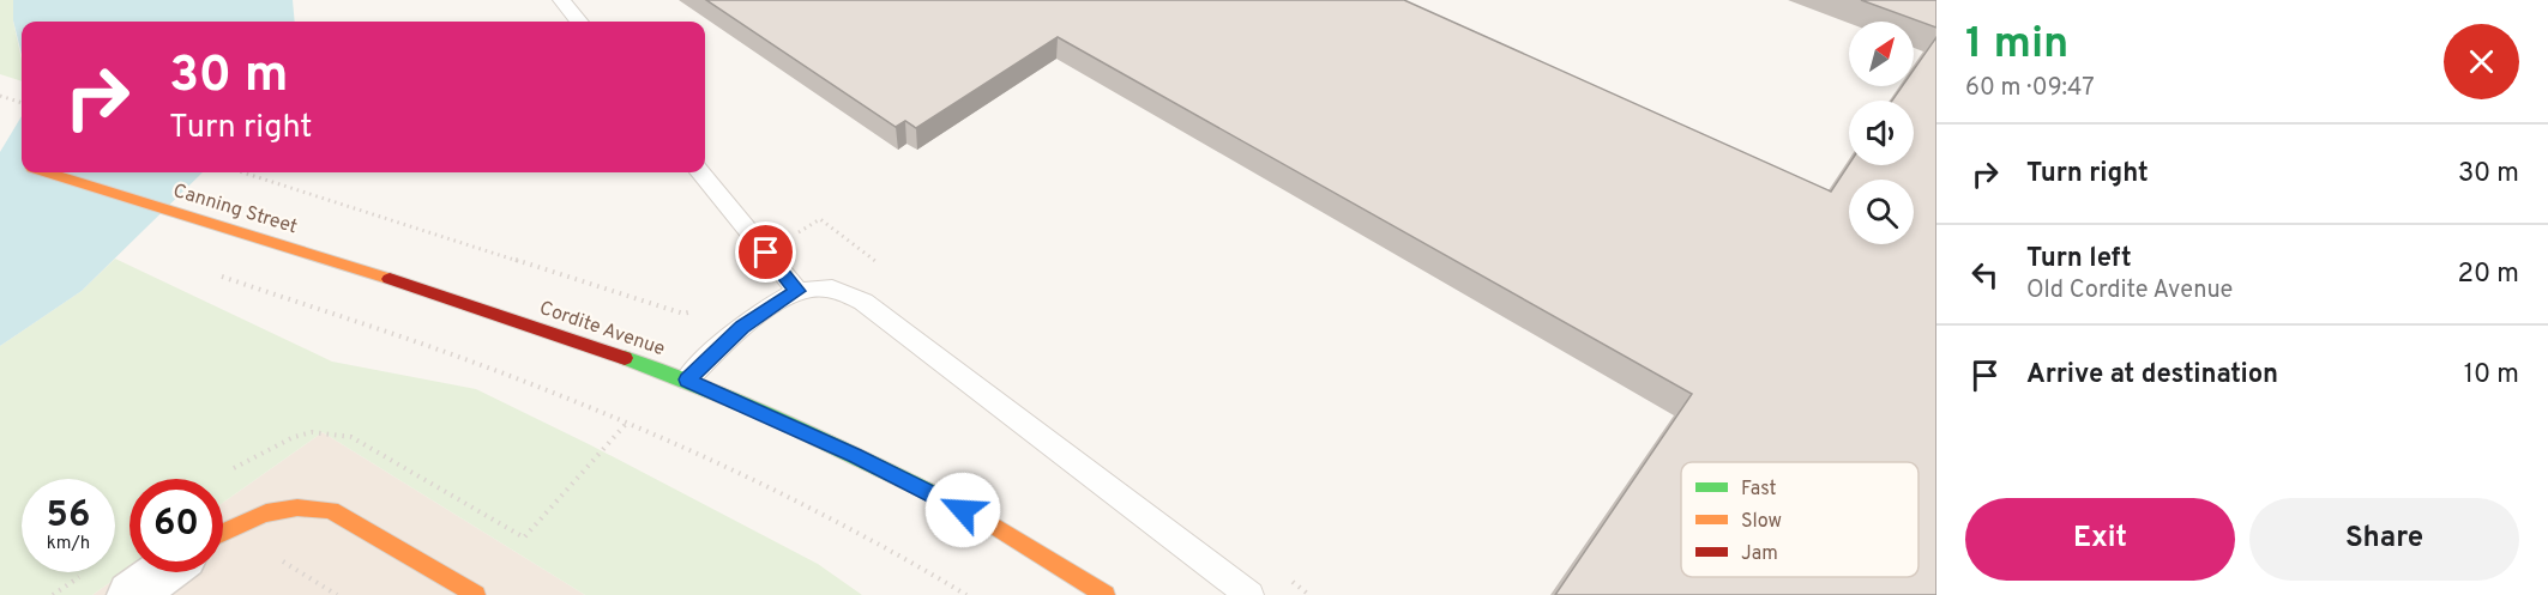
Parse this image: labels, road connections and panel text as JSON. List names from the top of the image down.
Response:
{
  "streets": {
    "main road": ["Canning Street", "Cordite Avenue"]
  },
  "crossings": [
    ["Canning Street", "Cordite Avenue"]
  ],
  "legend": ["Fast", "Slow", "Jam"],
  "north": "top right",
  "page": {
    "heading": ["1 min", "60 m · 09:47"],
    "turn": ["30 m", "Turn right"],
    "list": [
      {
        "name": "Turn right",
        "value": "30 m"
      },
      {
        "name": "Turn left",
        "note": "Old Cordite Avenue",
        "value": "20 m"
      },
      {
        "name": "Arrive at destination",
        "value": "10 m"
      }
    ],
    "speed": "56 km/h",
    "limit": "60",
    "buttons": ["Exit", "Share"]
  }
}
